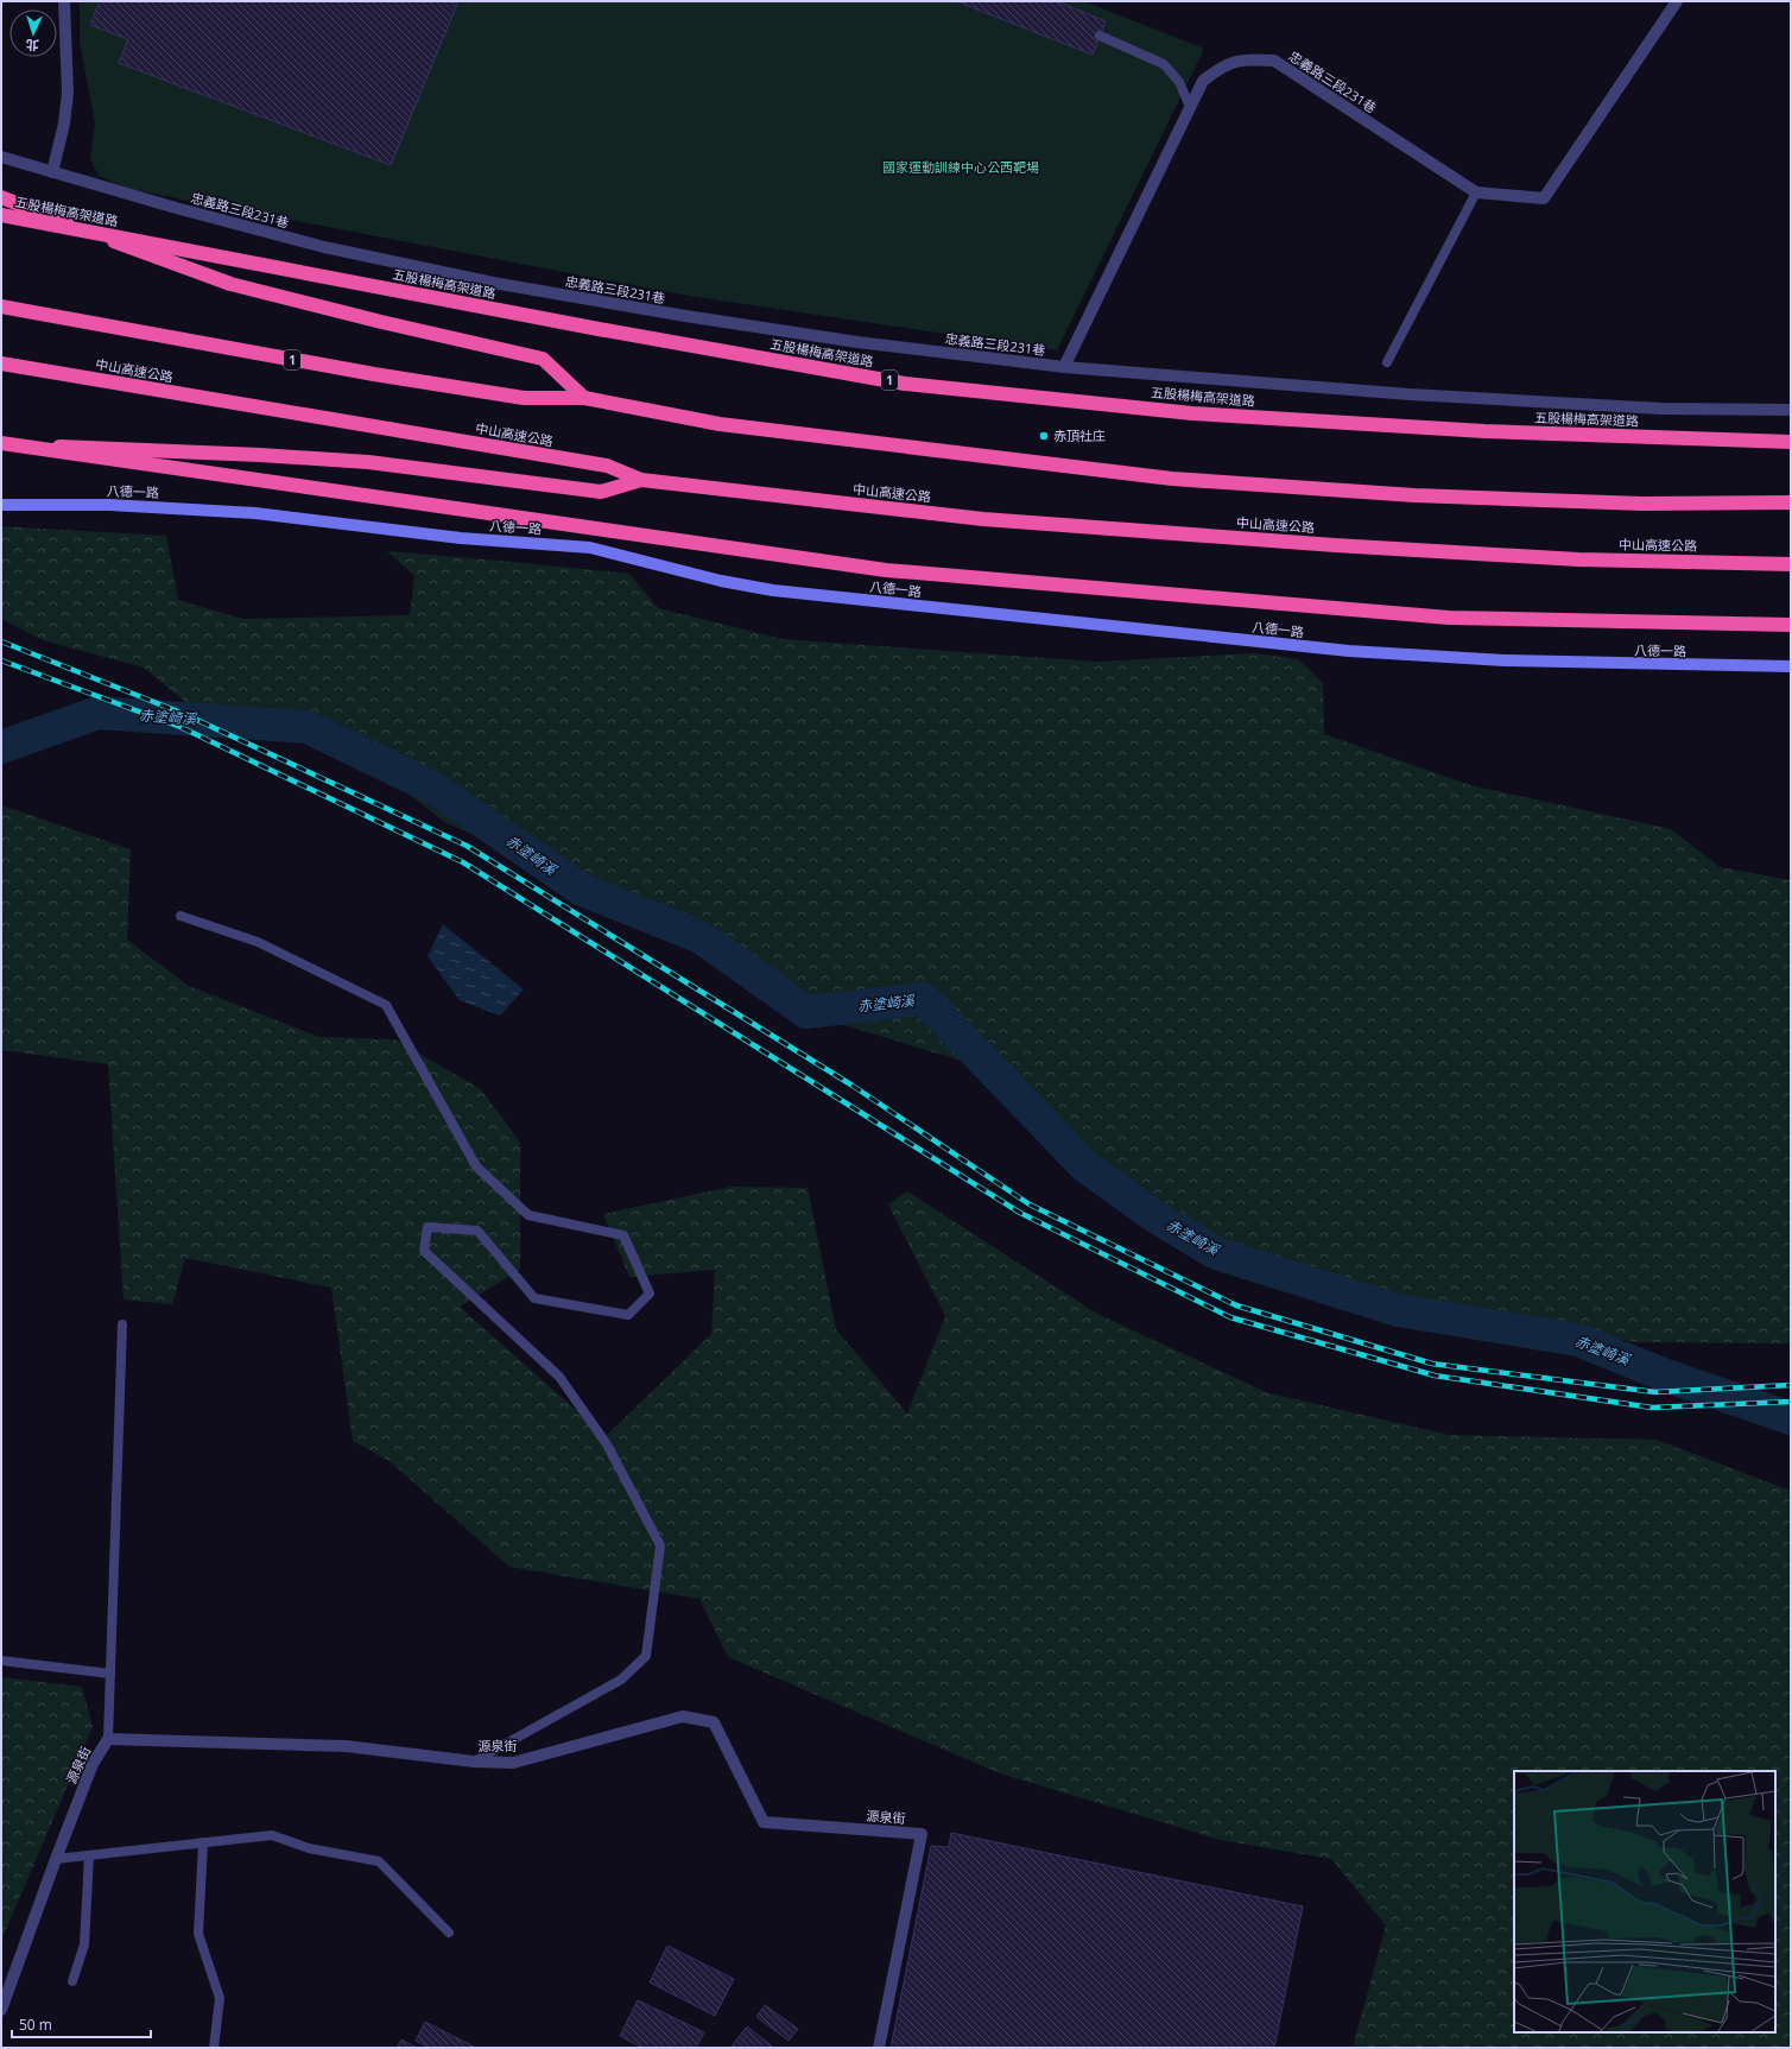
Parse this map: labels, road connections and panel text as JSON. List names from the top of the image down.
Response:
{
  "streets": {
    "highway": ["五股楊梅高架道路", "1", "中山高速公路"],
    "street": ["忠義路三段231巷", "八德一路", "源泉街"]
  },
  "water": ["赤塗崎溪"],
  "parks": ["國家運動訓練中心公西靶場"],
  "places": ["赤頂社庄"],
  "scale_bar": "50 m",
  "north": "bottom"
}
